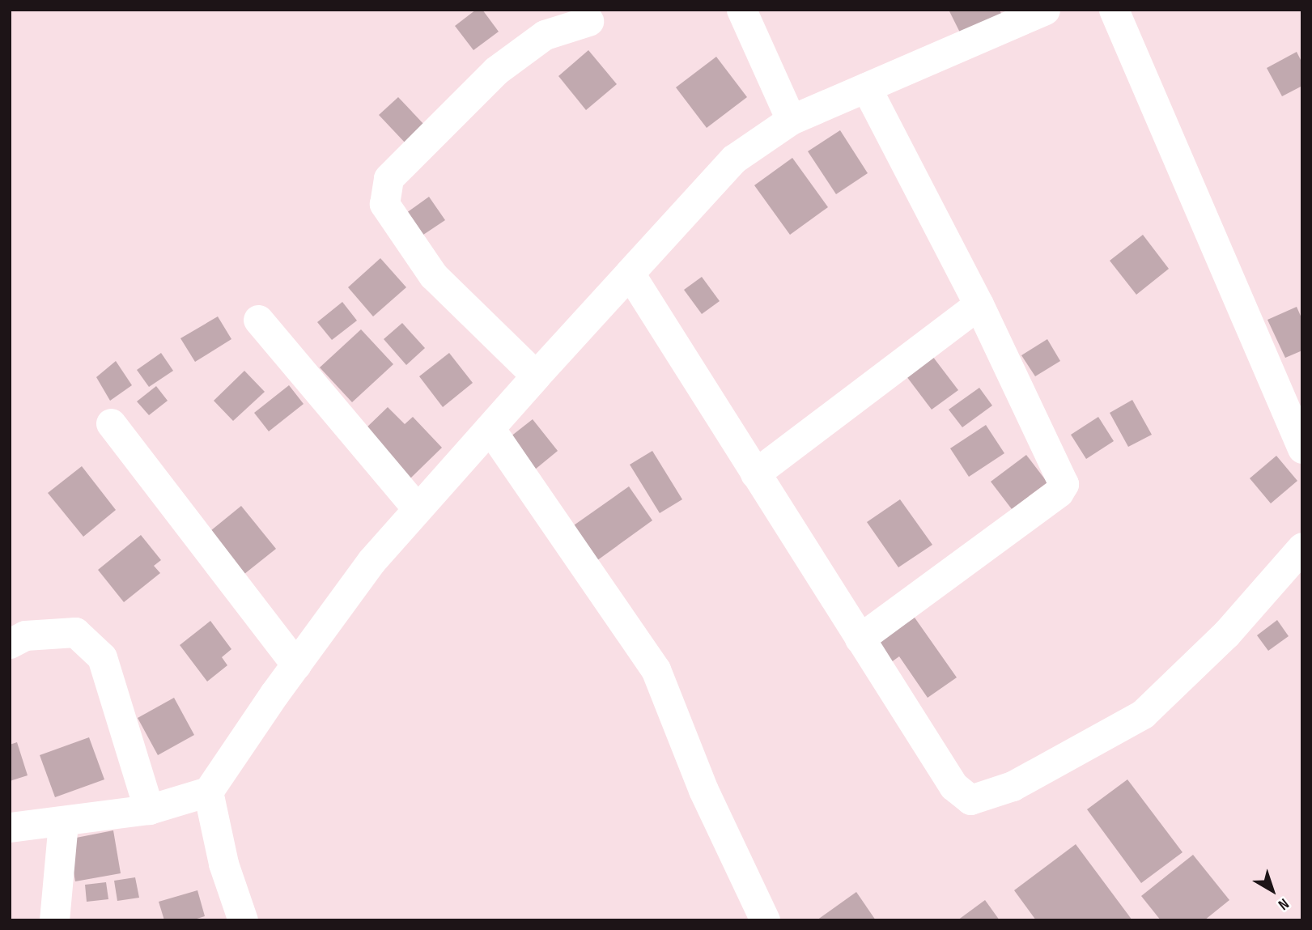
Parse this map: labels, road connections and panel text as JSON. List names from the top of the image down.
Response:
{
  "north": "bottom right"
}
